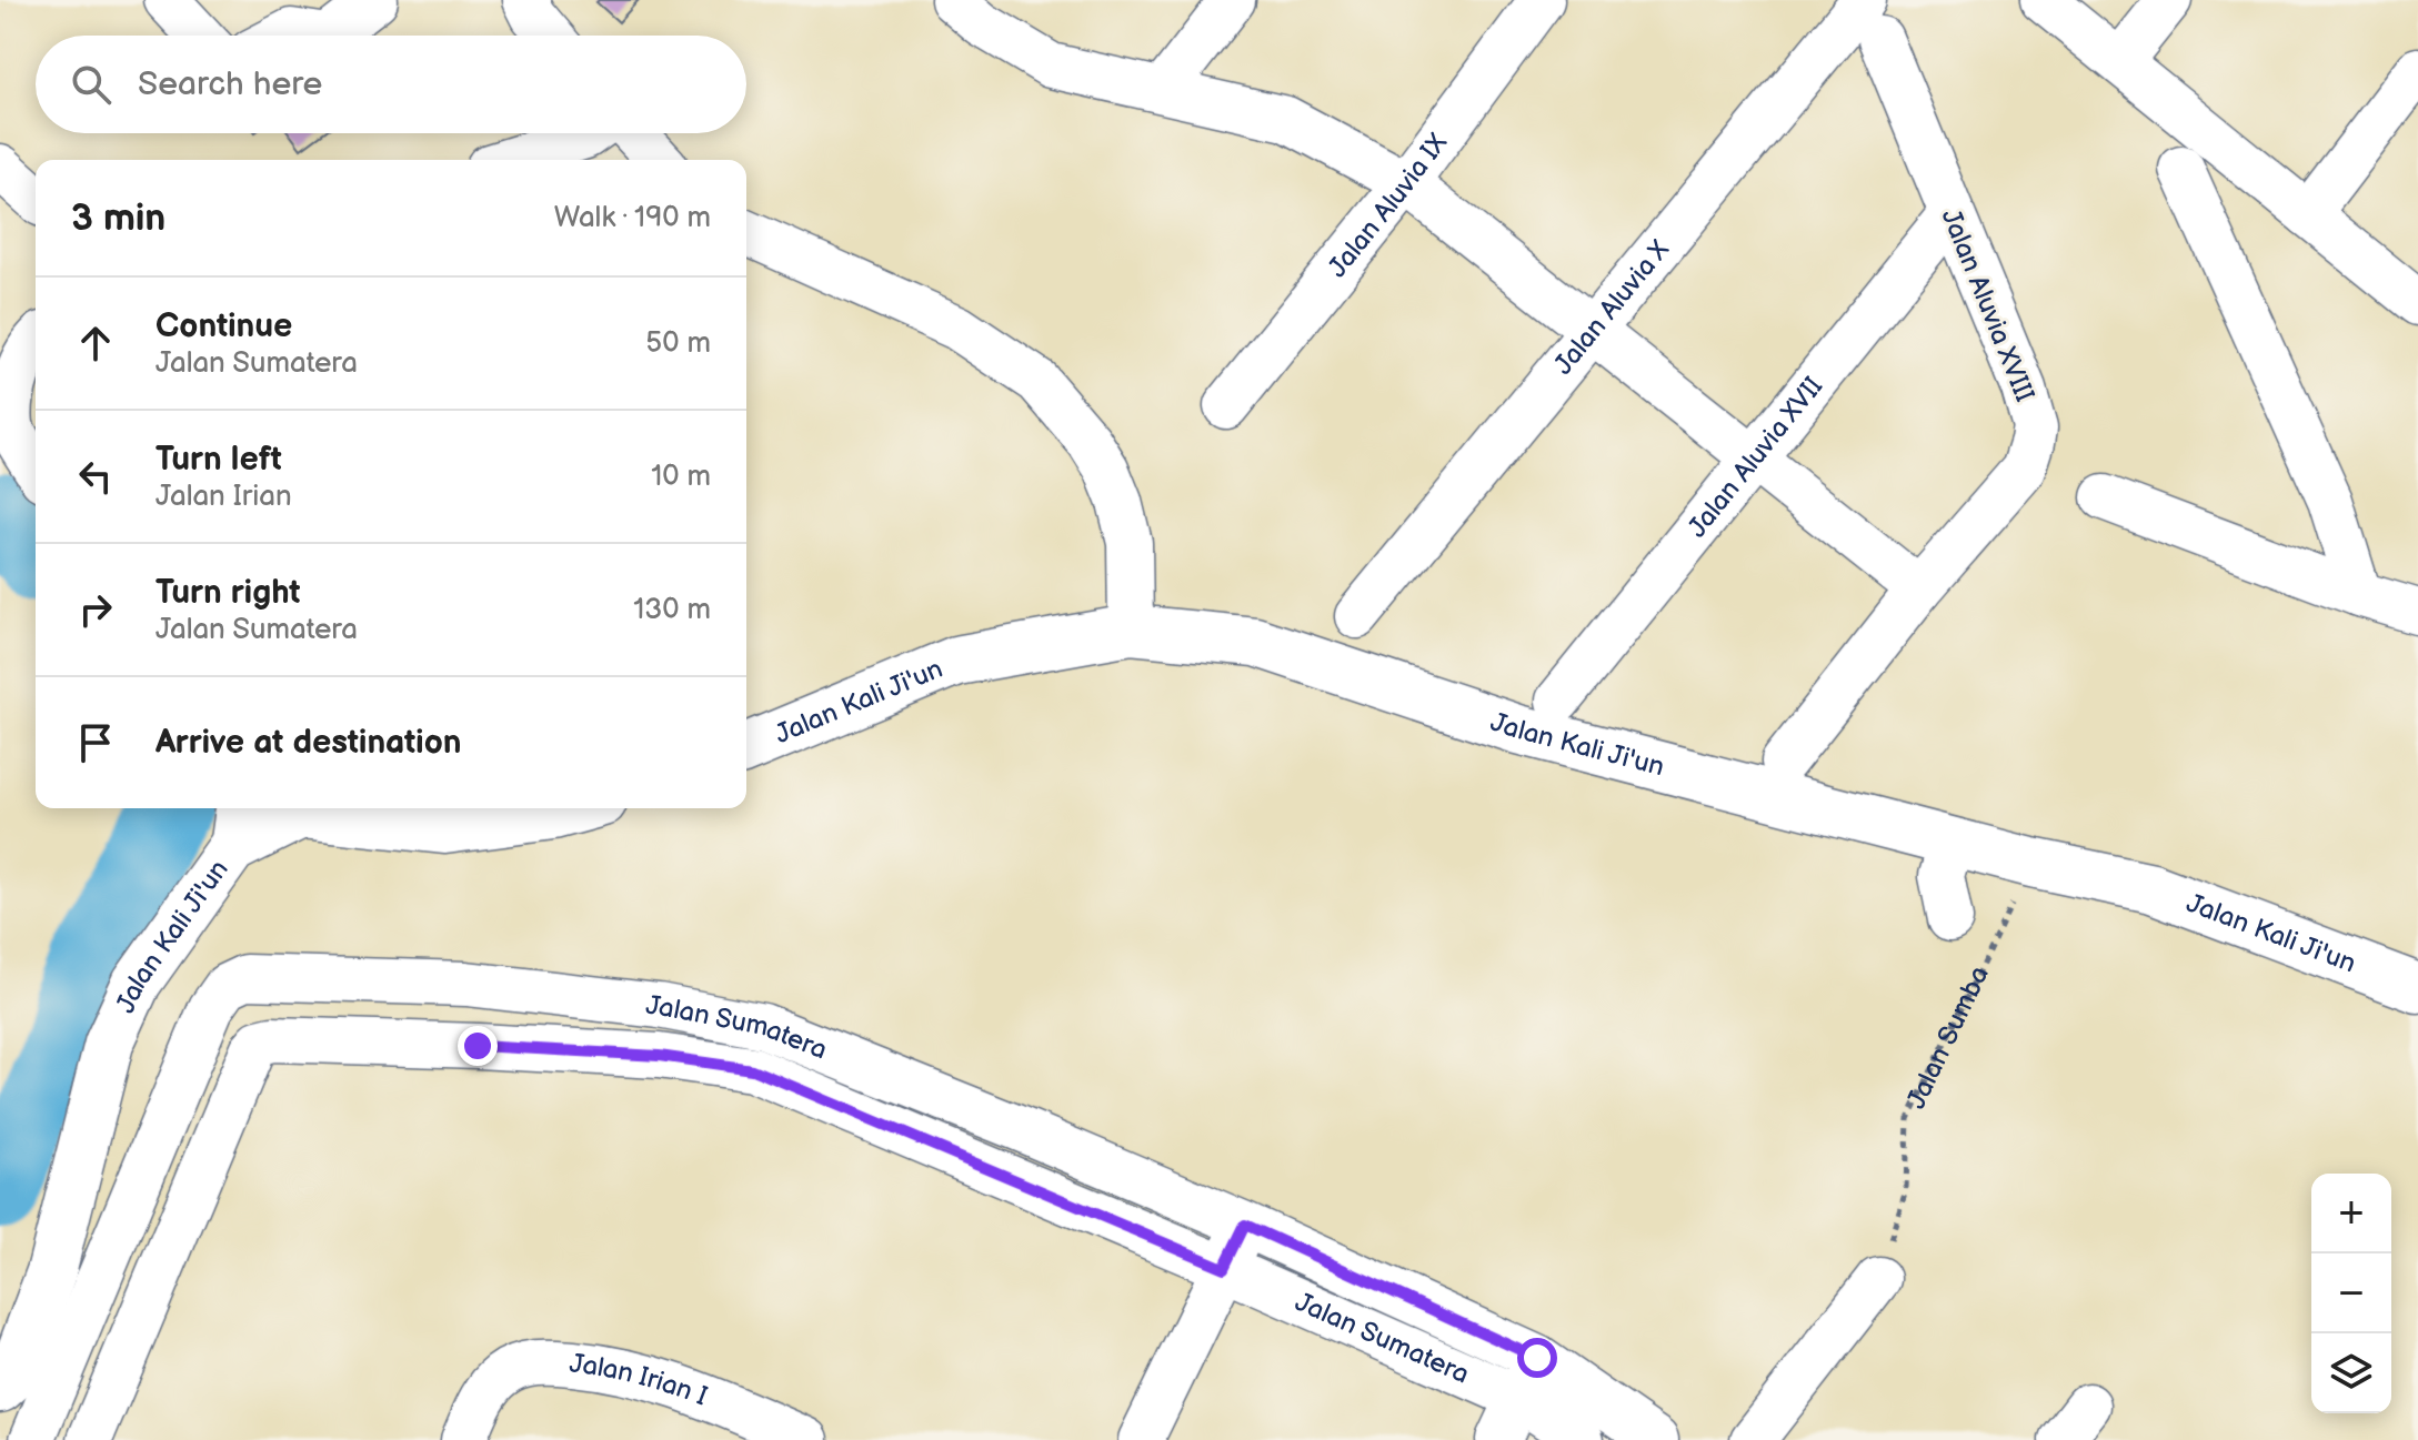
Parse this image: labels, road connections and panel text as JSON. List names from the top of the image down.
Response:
{
  "streets": {
    "street": [
      "Jalan Aluvia IX",
      "Jalan Aluvia XVIII",
      "Jalan Aluvia X",
      "Jalan Aluvia XVII",
      "Jalan Kali Ji'un",
      "Jalan Sumatera",
      "Jalan Irian I"
    ],
    "path": ["Jalan Sumba"]
  },
  "crossings": [
    ["Jalan Aluvia XVIII", "Jalan Aluvia X"],
    ["Jalan Aluvia XVIII", "Jalan Aluvia XVII"],
    ["Jalan Kali Ji'un", "Jalan Sumba"]
  ],
  "page": {
    "search": "Search here",
    "heading": ["3 min", "Walk · 190 m"],
    "list": [
      ["Continue", "Jalan Sumatera", "50 m"],
      ["Turn left", "Jalan Irian", "10 m"],
      ["Turn right", "Jalan Sumatera", "130 m"],
      "Arrive at destination"
    ],
    "map_buttons": ["+", "−"]
  }
}
